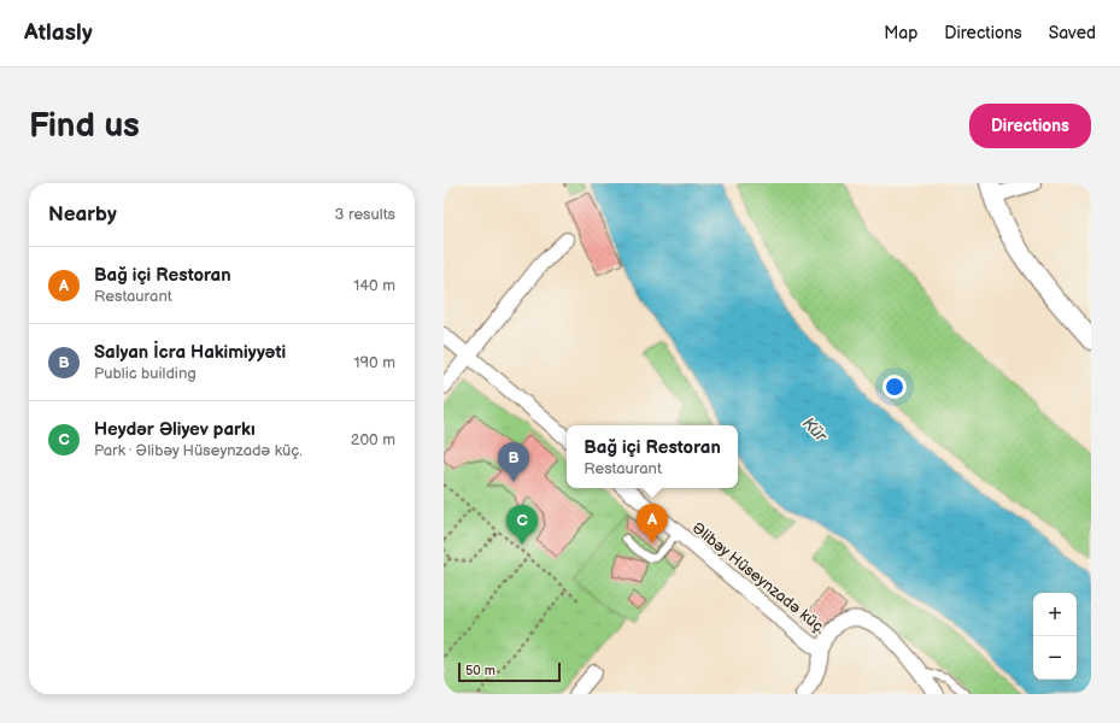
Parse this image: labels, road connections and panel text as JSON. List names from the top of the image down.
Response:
{
  "streets": {
    "street": ["Əlibəy Hüseynzadə küç."]
  },
  "water": ["Kür"],
  "scale_bar": "50 m",
  "page": {
    "header": "Atlasly",
    "nav": ["Map", "Directions", "Saved"],
    "buttons": "Directions",
    "title": "Find us",
    "heading": ["Nearby", "3 results"],
    "list": [
      {
        "mark": "A",
        "name": "Bağ içi Restoran",
        "note": "Restaurant",
        "value": "140 m"
      },
      {
        "mark": "B",
        "name": "Salyan İcra Hakimiyyəti",
        "note": "Public building",
        "value": "190 m"
      },
      {
        "mark": "C",
        "name": "Heydər Əliyev parkı",
        "note": "Park · Əlibəy Hüseynzadə küç.",
        "value": "200 m"
      }
    ],
    "popup": ["Bağ içi Restoran", "Restaurant"],
    "pins": ["B", "A", "C"],
    "map_buttons": ["+", "−"],
    "scale": "50 m"
  }
}
